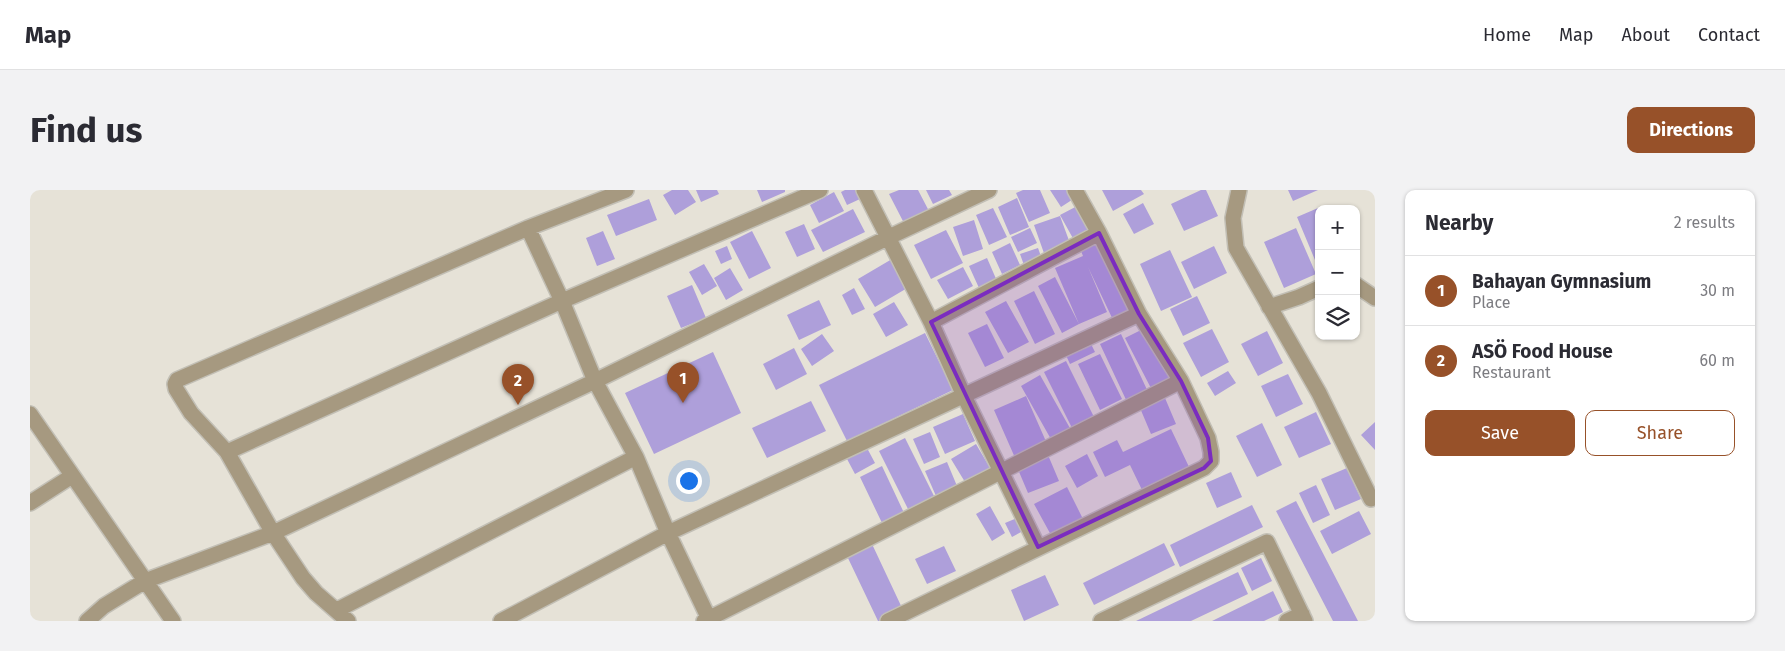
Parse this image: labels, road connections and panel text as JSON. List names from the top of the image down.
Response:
{
  "page": {
    "header": "Map",
    "nav": [
      "Home",
      "Map",
      "About",
      "Contact"
    ],
    "buttons": [
      "Directions",
      ["Save", "Share"]
    ],
    "title": "Find us",
    "heading": ["Nearby", "2 results"],
    "map_buttons": ["+", "−"],
    "list": [
      {
        "mark": "1",
        "name": "Bahayan Gymnasium",
        "note": "Place",
        "value": "30 m"
      },
      {
        "mark": "2",
        "name": "ASÖ Food House",
        "note": "Restaurant",
        "value": "60 m"
      }
    ],
    "pins": ["1", "2"]
  }
}
